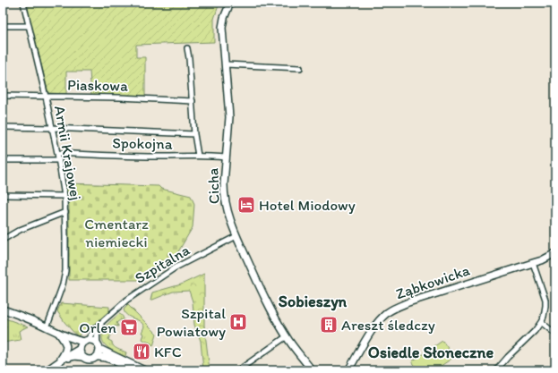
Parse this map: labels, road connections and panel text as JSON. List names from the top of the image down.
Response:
{
  "streets": {
    "street": [
      "Piaskowa",
      "Spokojna",
      "Armii Krajowej",
      "Cicha",
      "Szpitalna",
      "Ząbkowicka"
    ]
  },
  "crossings": [
    ["Piaskowa", "Armii Krajowej"],
    ["Spokojna", "Armii Krajowej"],
    ["Spokojna", "Cicha"],
    ["Cicha", "Szpitalna"]
  ],
  "districts": ["Sobieszyn", "Osiedle Słoneczne"],
  "parks": ["Cmentarz niemiecki"],
  "places": {
    "hotel": ["Hotel Miodowy"],
    "hospital": ["Szpital Powiatowy"],
    "building": ["Areszt śledczy"],
    "supermarket": ["Orlen"],
    "restaurant": ["KFC"]
  }
}
